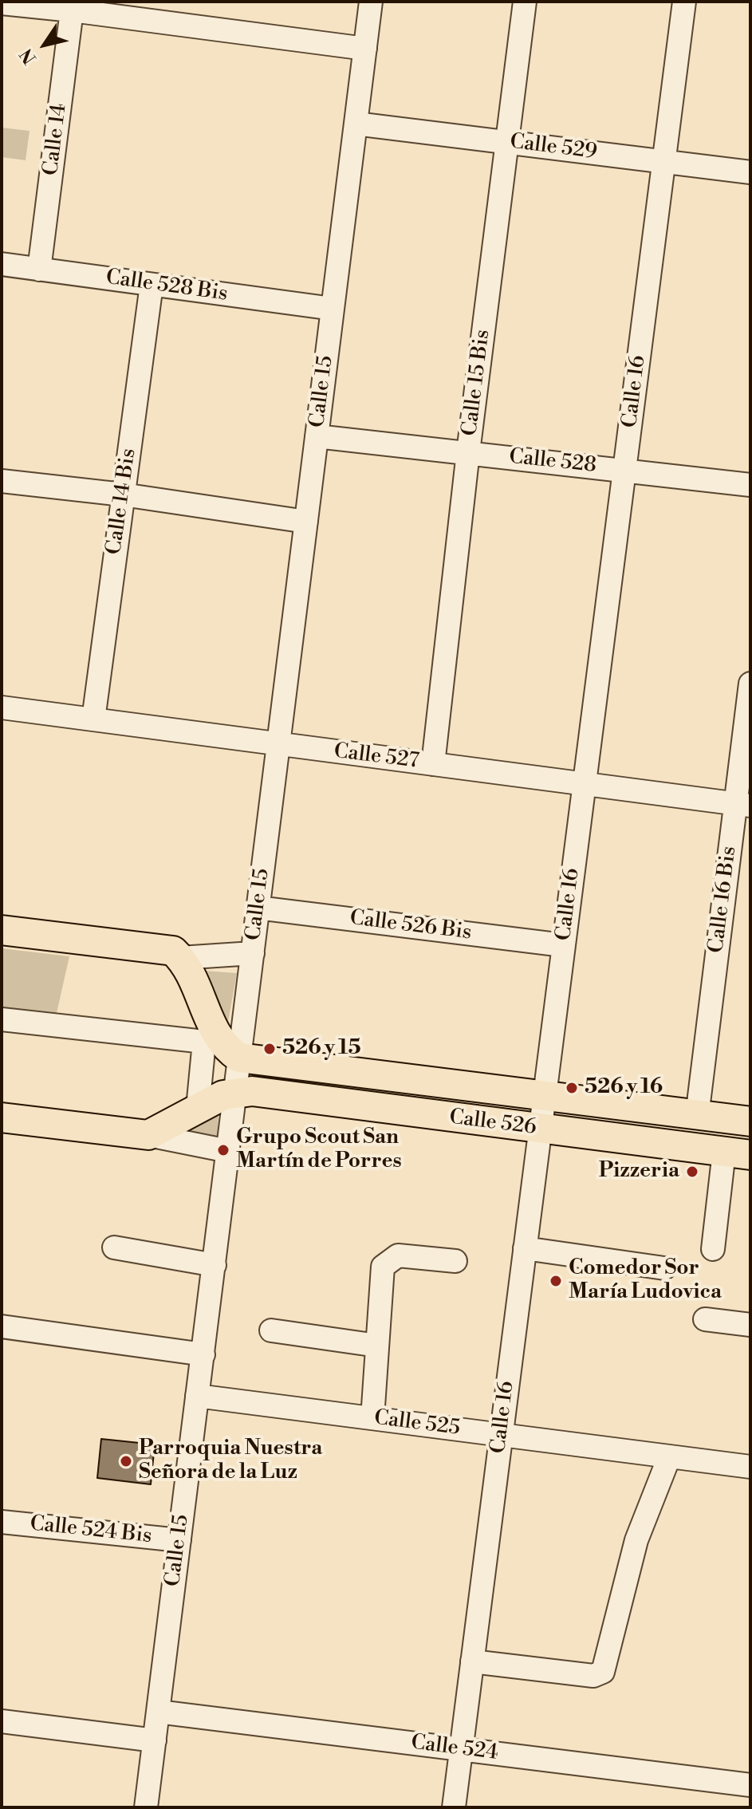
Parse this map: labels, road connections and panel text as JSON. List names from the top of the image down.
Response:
{
  "streets": {
    "main road": ["Calle 526"],
    "street": [
      "Calle 14",
      "Calle 529",
      "Calle 528 Bis",
      "Calle 15 Bis",
      "Calle 15",
      "Calle 16",
      "Calle 528",
      "Calle 14 Bis",
      "Calle 527",
      "Calle 16 Bis",
      "Calle 526 Bis",
      "Calle 525",
      "Calle 524 Bis",
      "Calle 524"
    ]
  },
  "crossings": [
    ["Calle 14", "Calle 528 Bis"],
    ["Calle 529", "Calle 15 Bis"],
    ["Calle 529", "Calle 15"],
    ["Calle 529", "Calle 16"],
    ["Calle 528 Bis", "Calle 15"],
    ["Calle 528 Bis", "Calle 14 Bis"],
    ["Calle 15 Bis", "Calle 528"],
    ["Calle 15 Bis", "Calle 527"],
    ["Calle 15", "Calle 528"],
    ["Calle 15", "Calle 527"],
    ["Calle 15", "Calle 526 Bis"],
    ["Calle 15", "Calle 526"],
    ["Calle 15", "Calle 525"],
    ["Calle 15", "Calle 524 Bis"],
    ["Calle 15", "Calle 524"],
    ["Calle 16", "Calle 528"],
    ["Calle 16", "Calle 527"],
    ["Calle 16", "Calle 526 Bis"],
    ["Calle 16", "Calle 526"],
    ["Calle 16", "Calle 525"],
    ["Calle 16", "Calle 524"],
    ["Calle 14 Bis", "Calle 527"],
    ["Calle 527", "Calle 16 Bis"],
    ["Calle 16 Bis", "Calle 526"]
  ],
  "places": [
    "526 y 15",
    "526 y 16",
    "Grupo Scout San Martín de Porres",
    "Pizzeria",
    "Comedor Sor María Ludovica",
    "Parroquia Nuestra Señora de la Luz"
  ],
  "north": "bottom left"
}
